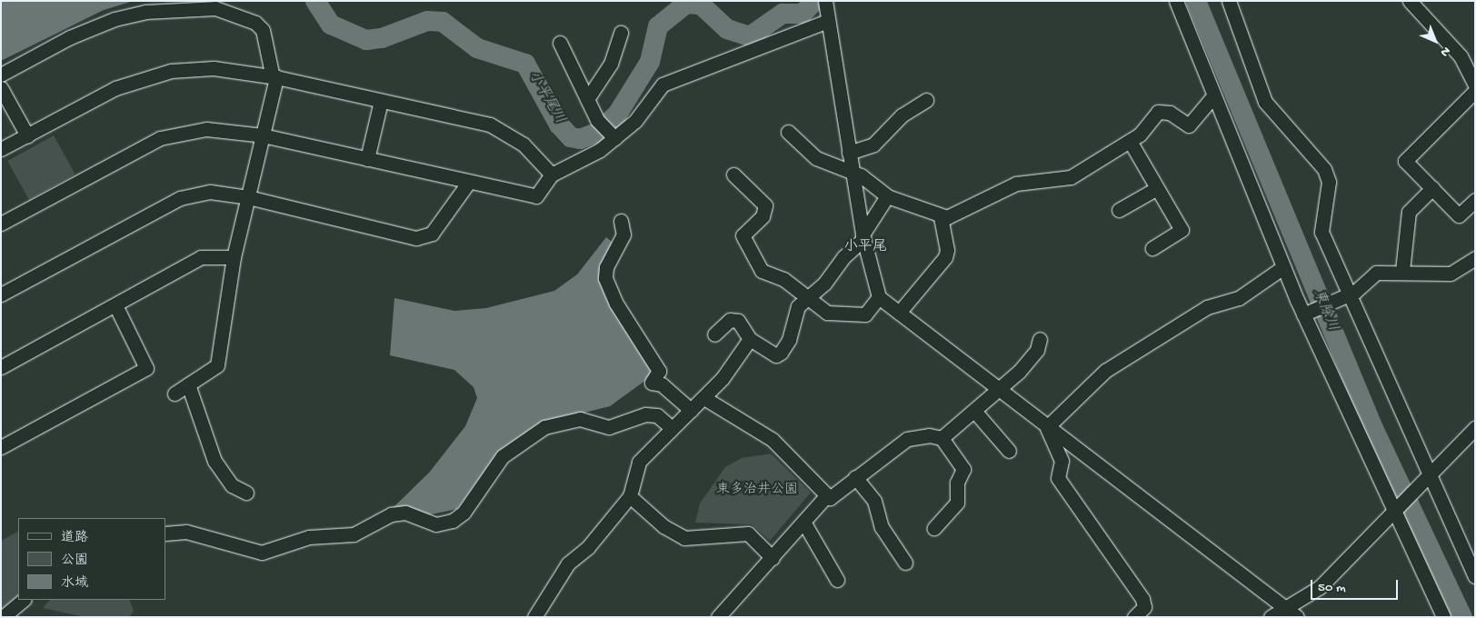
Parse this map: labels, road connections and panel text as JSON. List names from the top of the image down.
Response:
{
  "districts": ["小平尾"],
  "water": ["小平尾川", "東除川"],
  "parks": ["東多治井公園"],
  "legend": ["道路", "公園", "水域"],
  "scale_bar": "50 m",
  "north": "bottom right"
}
